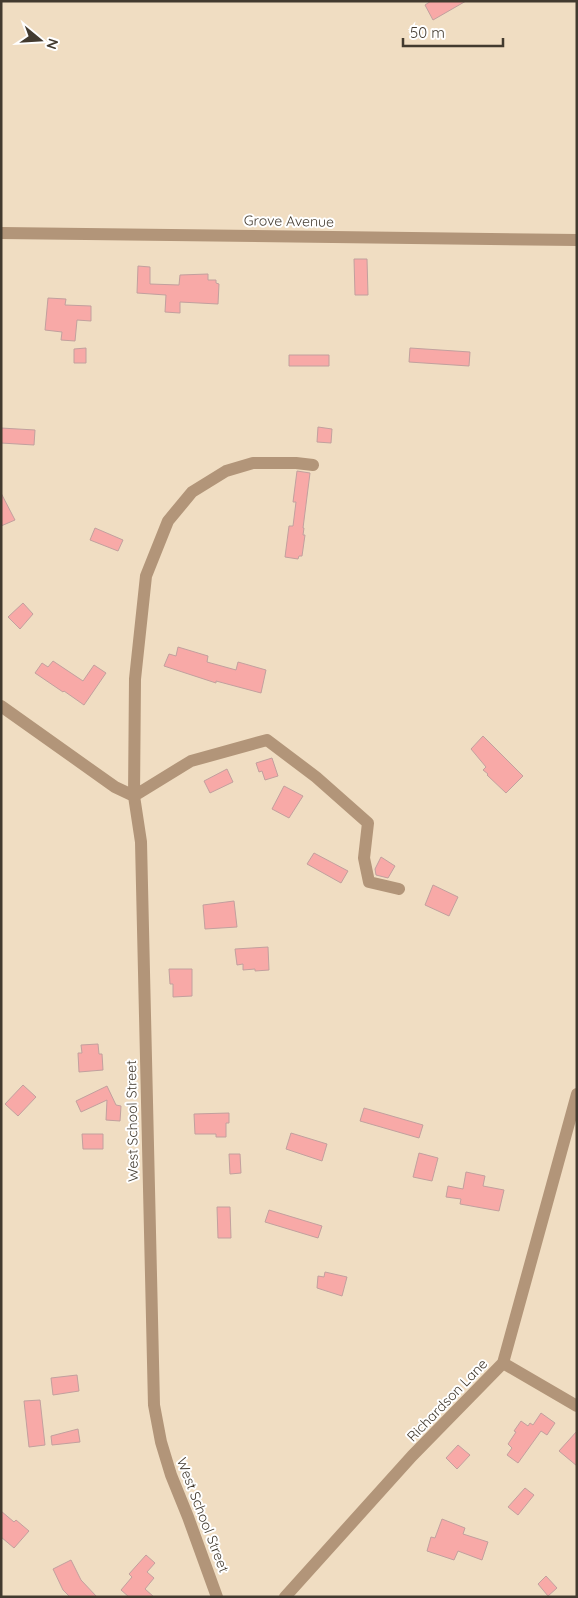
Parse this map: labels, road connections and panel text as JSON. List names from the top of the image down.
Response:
{
  "streets": {
    "street": ["Grove Avenue", "West School Street", "Richardson Lane"]
  },
  "scale_bar": "50 m",
  "north": "right"
}
